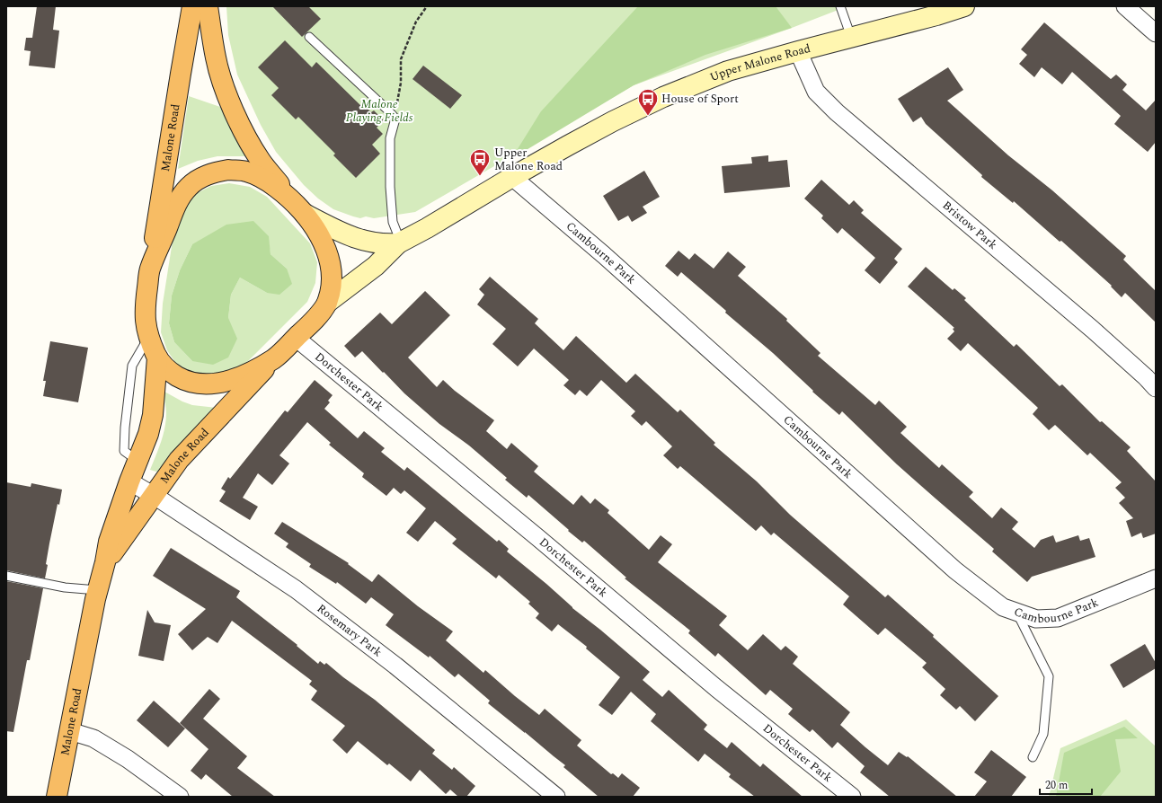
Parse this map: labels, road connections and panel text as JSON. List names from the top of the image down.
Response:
{
  "streets": {
    "highway": ["Malone Road"],
    "main road": ["Upper Malone Road"],
    "street": [
      "Bristow Park",
      "Cambourne Park",
      "Dorchester Park",
      "Rosemary Park"
    ]
  },
  "crossings": [
    ["Upper Malone Road", "Bristow Park"],
    ["Upper Malone Road", "Cambourne Park"],
    ["Malone Road", "Rosemary Park"]
  ],
  "parks": ["Malone Playing Fields"],
  "places": {
    "bus stop": ["House of Sport", "Upper Malone Road"]
  },
  "scale_bar": "20 m"
}
